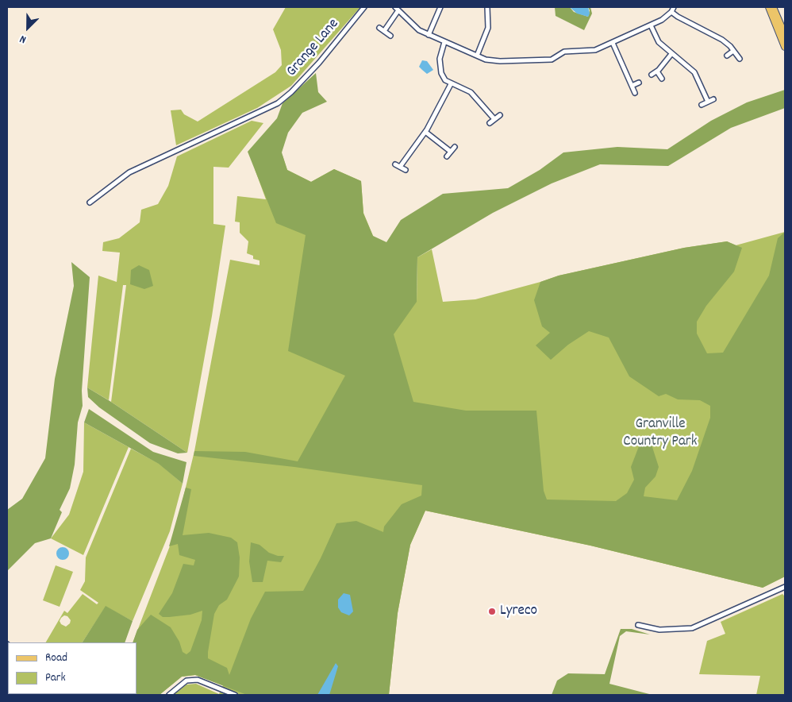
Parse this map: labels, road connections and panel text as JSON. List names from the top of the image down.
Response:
{
  "streets": {
    "street": ["Grange Lane"]
  },
  "parks": ["Granville Country Park"],
  "places": ["Lyreco"],
  "legend": ["Road", "Park"],
  "north": "bottom left"
}
